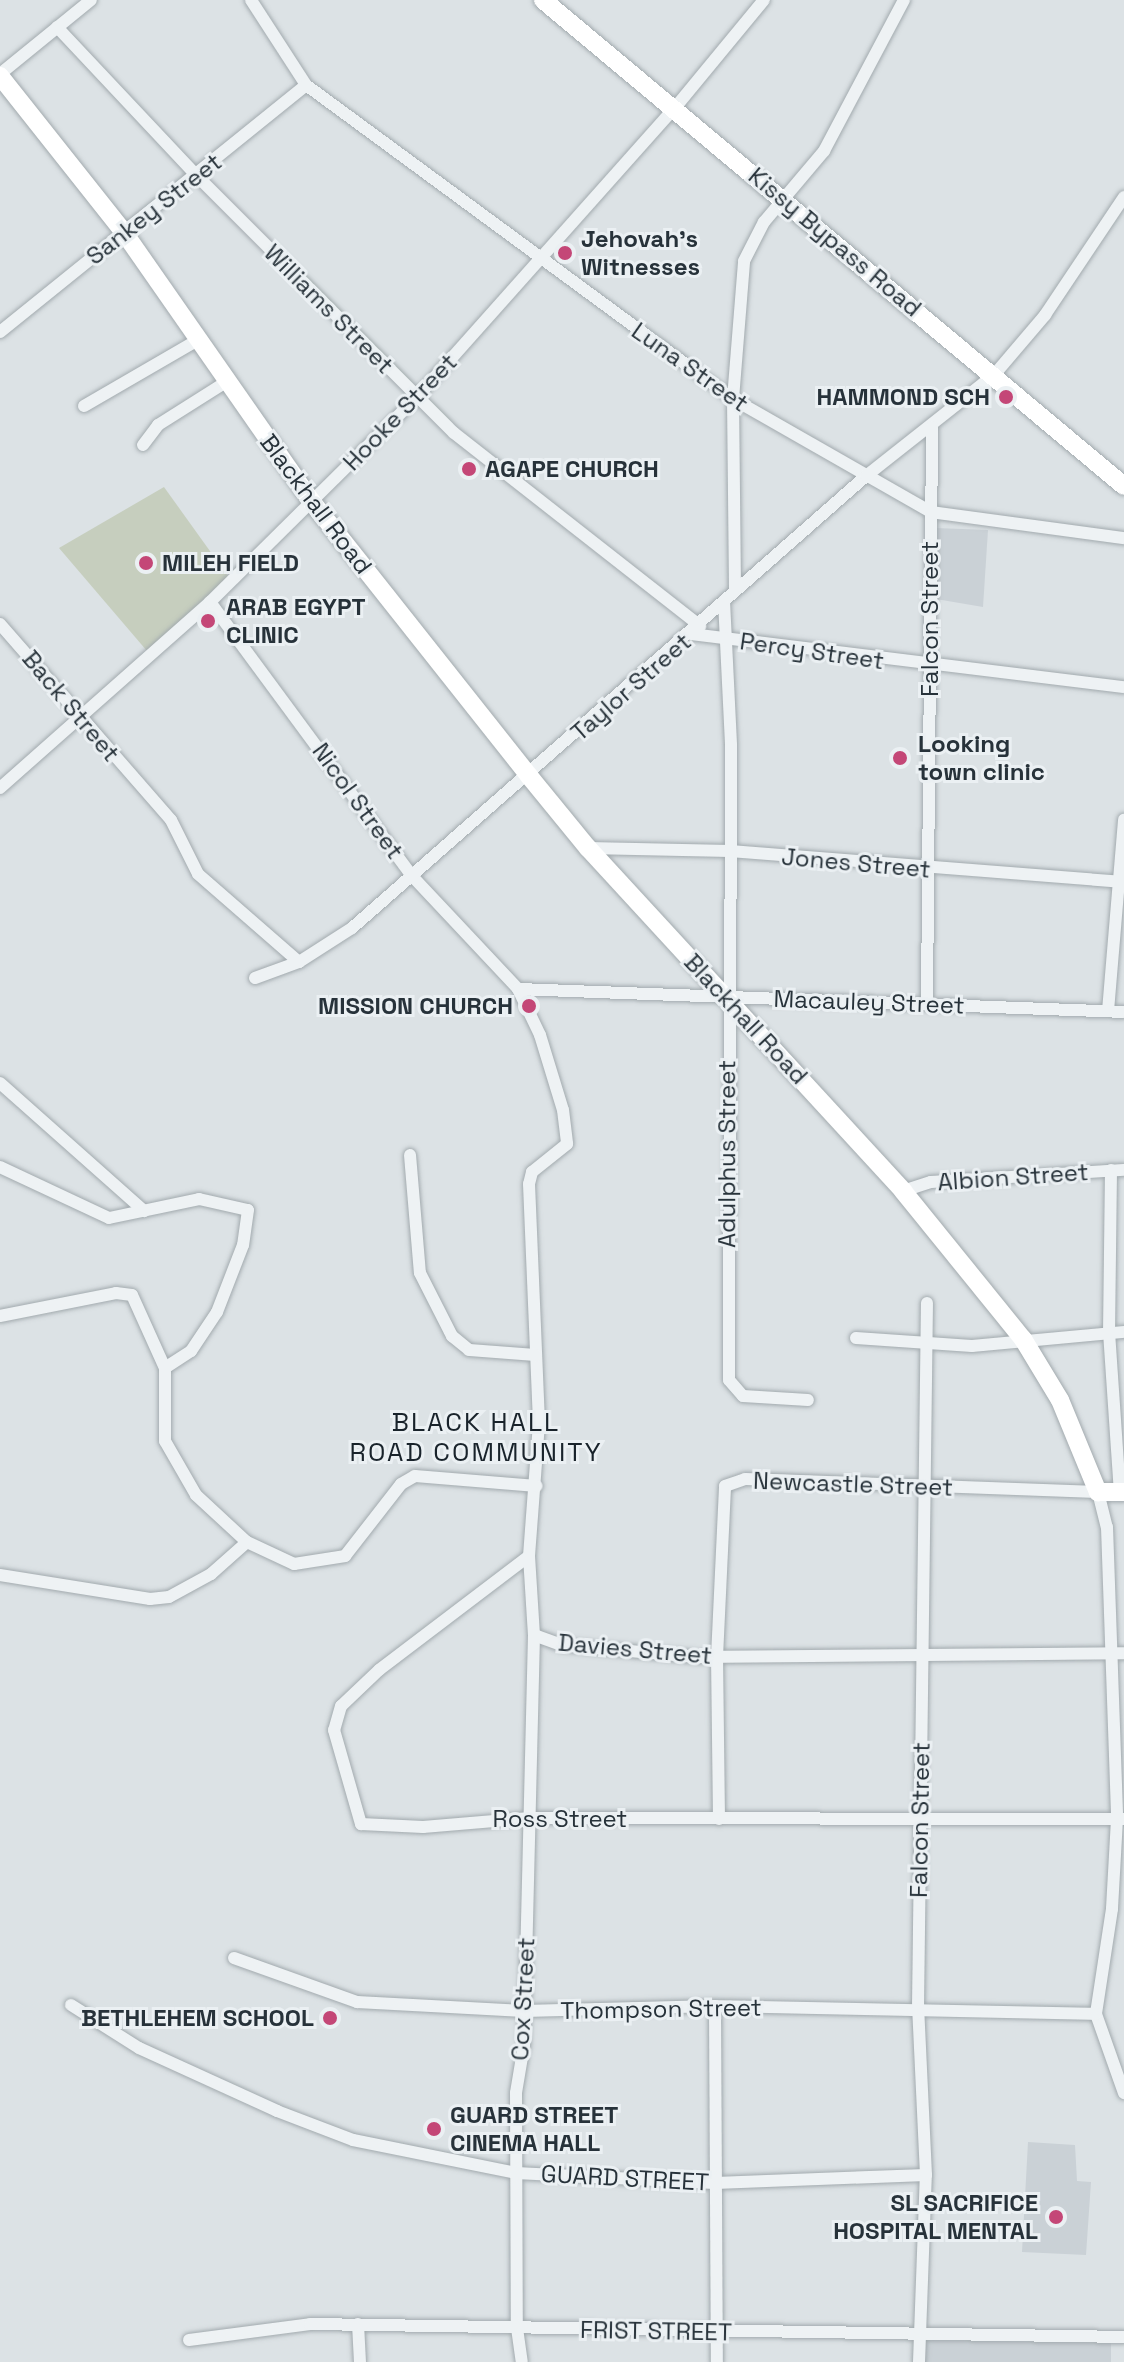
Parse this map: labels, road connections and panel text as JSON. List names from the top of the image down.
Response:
{
  "streets": {
    "street": [
      "Sankey Street",
      "Kissy Bypass Road",
      "Williams Street",
      "Luna Street",
      "Hooke Street",
      "Blackhall Road",
      "Falcon Street",
      "Percy Street",
      "Taylor Street",
      "Back Street",
      "Nicol Street",
      "Jones Street",
      "Macauley Street",
      "Adulphus Street",
      "Albion Street",
      "Newcastle Street",
      "Davies Street",
      "Ross Street",
      "Cox Street",
      "Thompson Street",
      "GUARD STREET",
      "FRIST STREET"
    ]
  },
  "crossings": [
    ["Sankey Street", "Williams Street"],
    ["Sankey Street", "Luna Street"],
    ["Sankey Street", "Blackhall Road"],
    ["Kissy Bypass Road", "Hooke Street"],
    ["Kissy Bypass Road", "Taylor Street"],
    ["Williams Street", "Hooke Street"],
    ["Williams Street", "Percy Street"],
    ["Williams Street", "Taylor Street"],
    ["Luna Street", "Hooke Street"],
    ["Luna Street", "Falcon Street"],
    ["Luna Street", "Taylor Street"],
    ["Hooke Street", "Blackhall Road"],
    ["Hooke Street", "Back Street"],
    ["Hooke Street", "Nicol Street"],
    ["Blackhall Road", "Taylor Street"],
    ["Blackhall Road", "Jones Street"],
    ["Blackhall Road", "Macauley Street"],
    ["Blackhall Road", "Adulphus Street"],
    ["Blackhall Road", "Albion Street"],
    ["Blackhall Road", "Newcastle Street"],
    ["Blackhall Road", "Davies Street"],
    ["Blackhall Road", "Ross Street"],
    ["Blackhall Road", "Thompson Street"],
    ["Falcon Street", "Percy Street"],
    ["Falcon Street", "Taylor Street"],
    ["Falcon Street", "Jones Street"],
    ["Falcon Street", "Macauley Street"],
    ["Falcon Street", "Newcastle Street"],
    ["Falcon Street", "Davies Street"],
    ["Falcon Street", "Ross Street"],
    ["Falcon Street", "Thompson Street"],
    ["Falcon Street", "GUARD STREET"],
    ["Falcon Street", "FRIST STREET"],
    ["Percy Street", "Taylor Street"],
    ["Percy Street", "Adulphus Street"],
    ["Taylor Street", "Back Street"],
    ["Taylor Street", "Nicol Street"],
    ["Taylor Street", "Adulphus Street"],
    ["Nicol Street", "Macauley Street"],
    ["Nicol Street", "Davies Street"],
    ["Jones Street", "Adulphus Street"],
    ["Macauley Street", "Adulphus Street"],
    ["Macauley Street", "Davies Street"],
    ["Newcastle Street", "Davies Street"],
    ["Newcastle Street", "Ross Street"],
    ["Davies Street", "Ross Street"],
    ["Davies Street", "Cox Street"],
    ["Ross Street", "Cox Street"],
    ["Cox Street", "Thompson Street"],
    ["Cox Street", "GUARD STREET"],
    ["Cox Street", "FRIST STREET"]
  ],
  "districts": ["BLACK HALL ROAD COMMUNITY"],
  "places": [
    "Jehovah’s Witnesses",
    "HAMMOND SCH",
    "AGAPE CHURCH",
    "MILEH FIELD",
    "ARAB EGYPT CLINIC",
    "Looking town clinic",
    "MISSION CHURCH",
    "BETHLEHEM SCHOOL",
    "GUARD STREET CINEMA HALL",
    "SL SACRIFICE HOSPITAL MENTAL"
  ]
}
